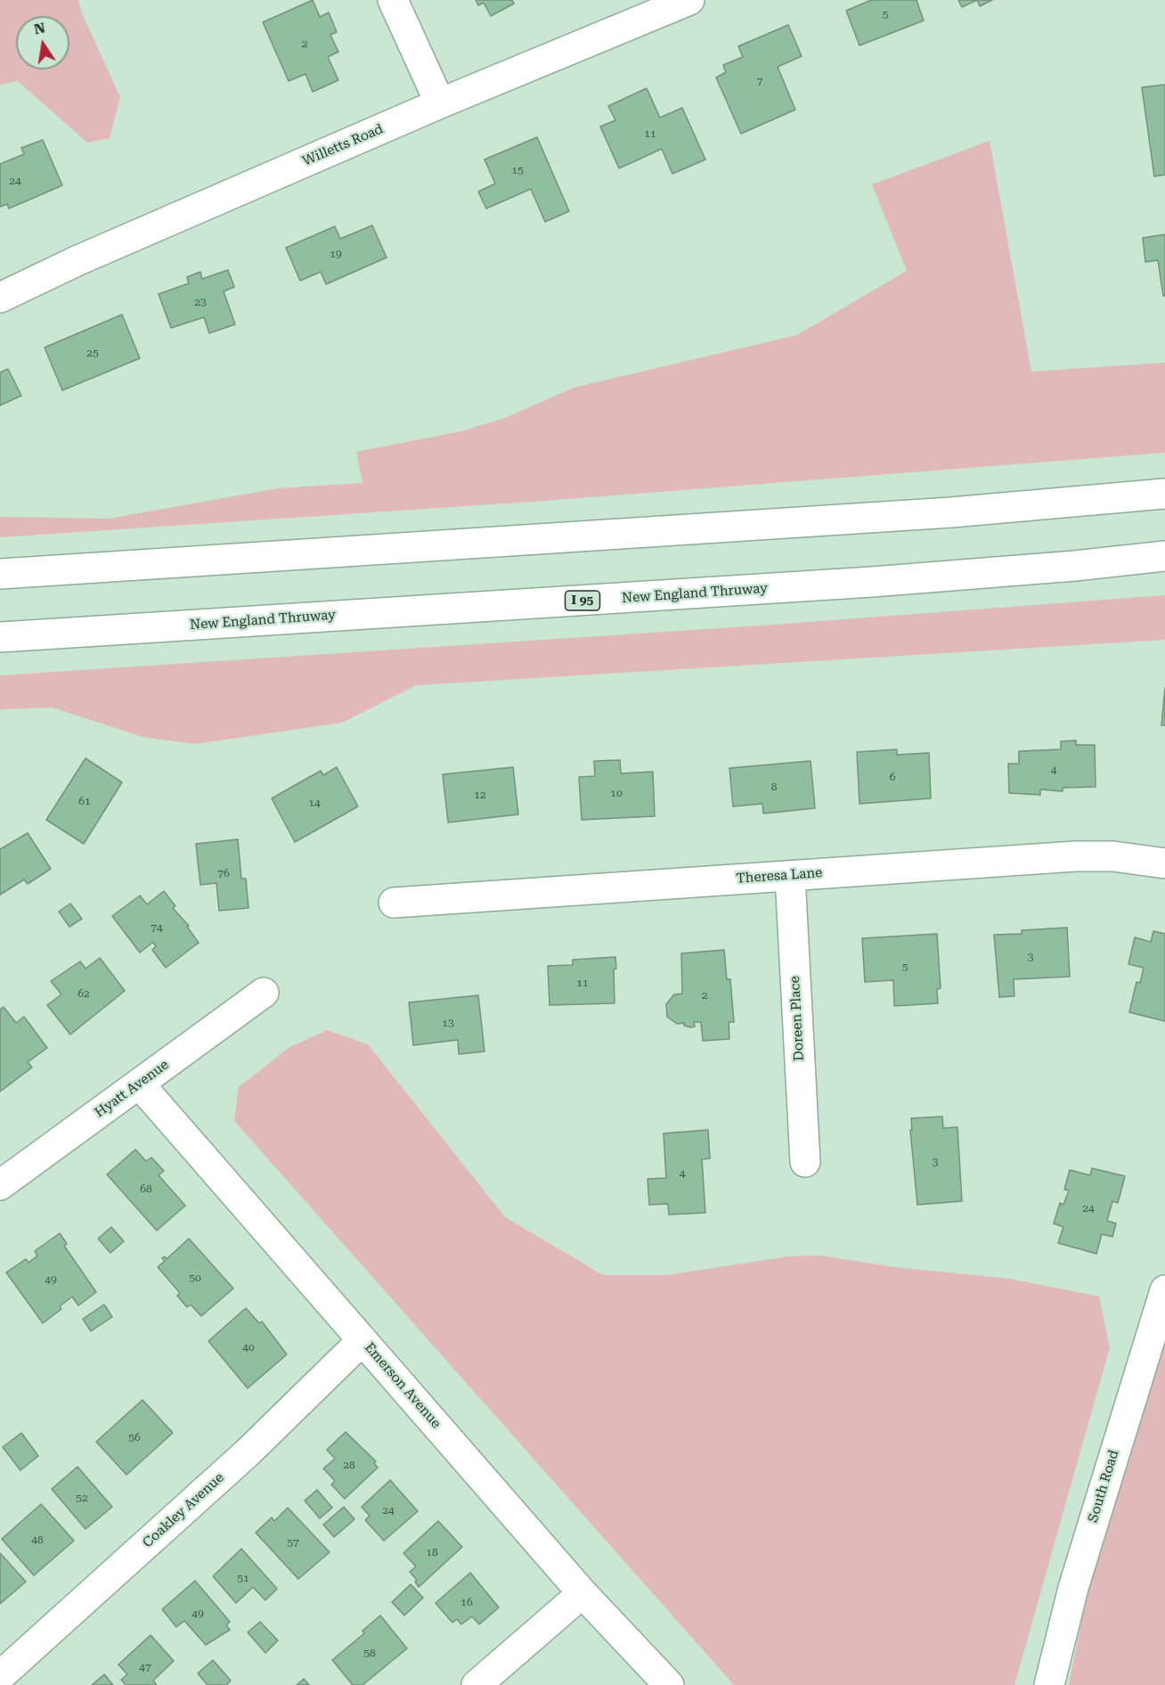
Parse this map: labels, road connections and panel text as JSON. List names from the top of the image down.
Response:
{
  "streets": {
    "main road": [
      "Willetts Road",
      "New England Thruway",
      "I 95",
      "Theresa Lane",
      "Doreen Place",
      "Hyatt Avenue",
      "Emerson Avenue",
      "South Road",
      "Coakley Avenue"
    ]
  },
  "crossings": [
    ["Theresa Lane", "Doreen Place"],
    ["Hyatt Avenue", "Emerson Avenue"],
    ["Emerson Avenue", "Coakley Avenue"]
  ],
  "house_numbers": [
    "5",
    "2",
    "7",
    "11",
    "15",
    "24",
    "19",
    "23",
    "25",
    "4",
    "6",
    "8",
    "10",
    "12",
    "61",
    "14",
    "76",
    "74",
    "3",
    "5",
    "11",
    "62",
    "2",
    "13",
    "3",
    "4",
    "68",
    "24",
    "50",
    "49",
    "40",
    "56",
    "28",
    "52",
    "24",
    "48",
    "57",
    "18",
    "51",
    "16",
    "49",
    "58",
    "47"
  ],
  "north": "top"
}
